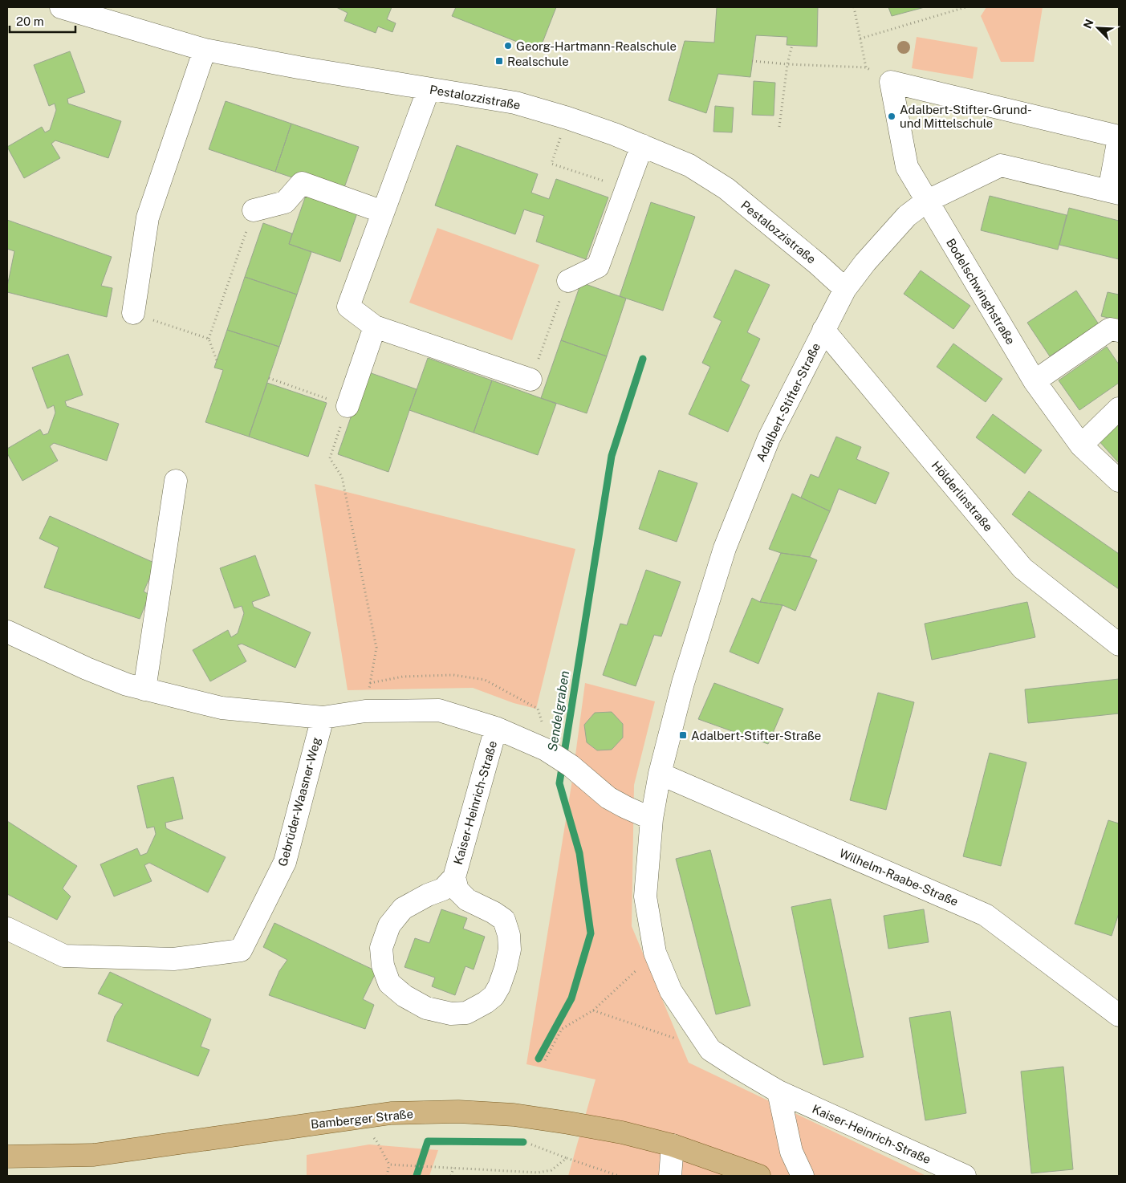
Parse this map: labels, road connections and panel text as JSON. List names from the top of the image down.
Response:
{
  "streets": {
    "main road": ["Bamberger Straße"],
    "street": [
      "Pestalozzistraße",
      "Bodelschwinghstraße",
      "Adalbert-Stifter-Straße",
      "Hölderlinstraße",
      "Gebrüder-Waasner-Weg",
      "Kaiser-Heinrich-Straße",
      "Wilhelm-Raabe-Straße"
    ]
  },
  "crossings": [
    ["Pestalozzistraße", "Adalbert-Stifter-Straße"],
    ["Bodelschwinghstraße", "Adalbert-Stifter-Straße"],
    ["Adalbert-Stifter-Straße", "Hölderlinstraße"],
    ["Adalbert-Stifter-Straße", "Kaiser-Heinrich-Straße"],
    ["Adalbert-Stifter-Straße", "Wilhelm-Raabe-Straße"],
    ["Gebrüder-Waasner-Weg", "Kaiser-Heinrich-Straße"]
  ],
  "water": ["Sendelgraben"],
  "places": {
    "other": ["Georg-Hartmann-Realschule", "Adalbert-Stifter-Grund- und Mittelschule"],
    "transit": ["Realschule", "Adalbert-Stifter-Straße"]
  },
  "scale_bar": "20 m",
  "north": "top left"
}
